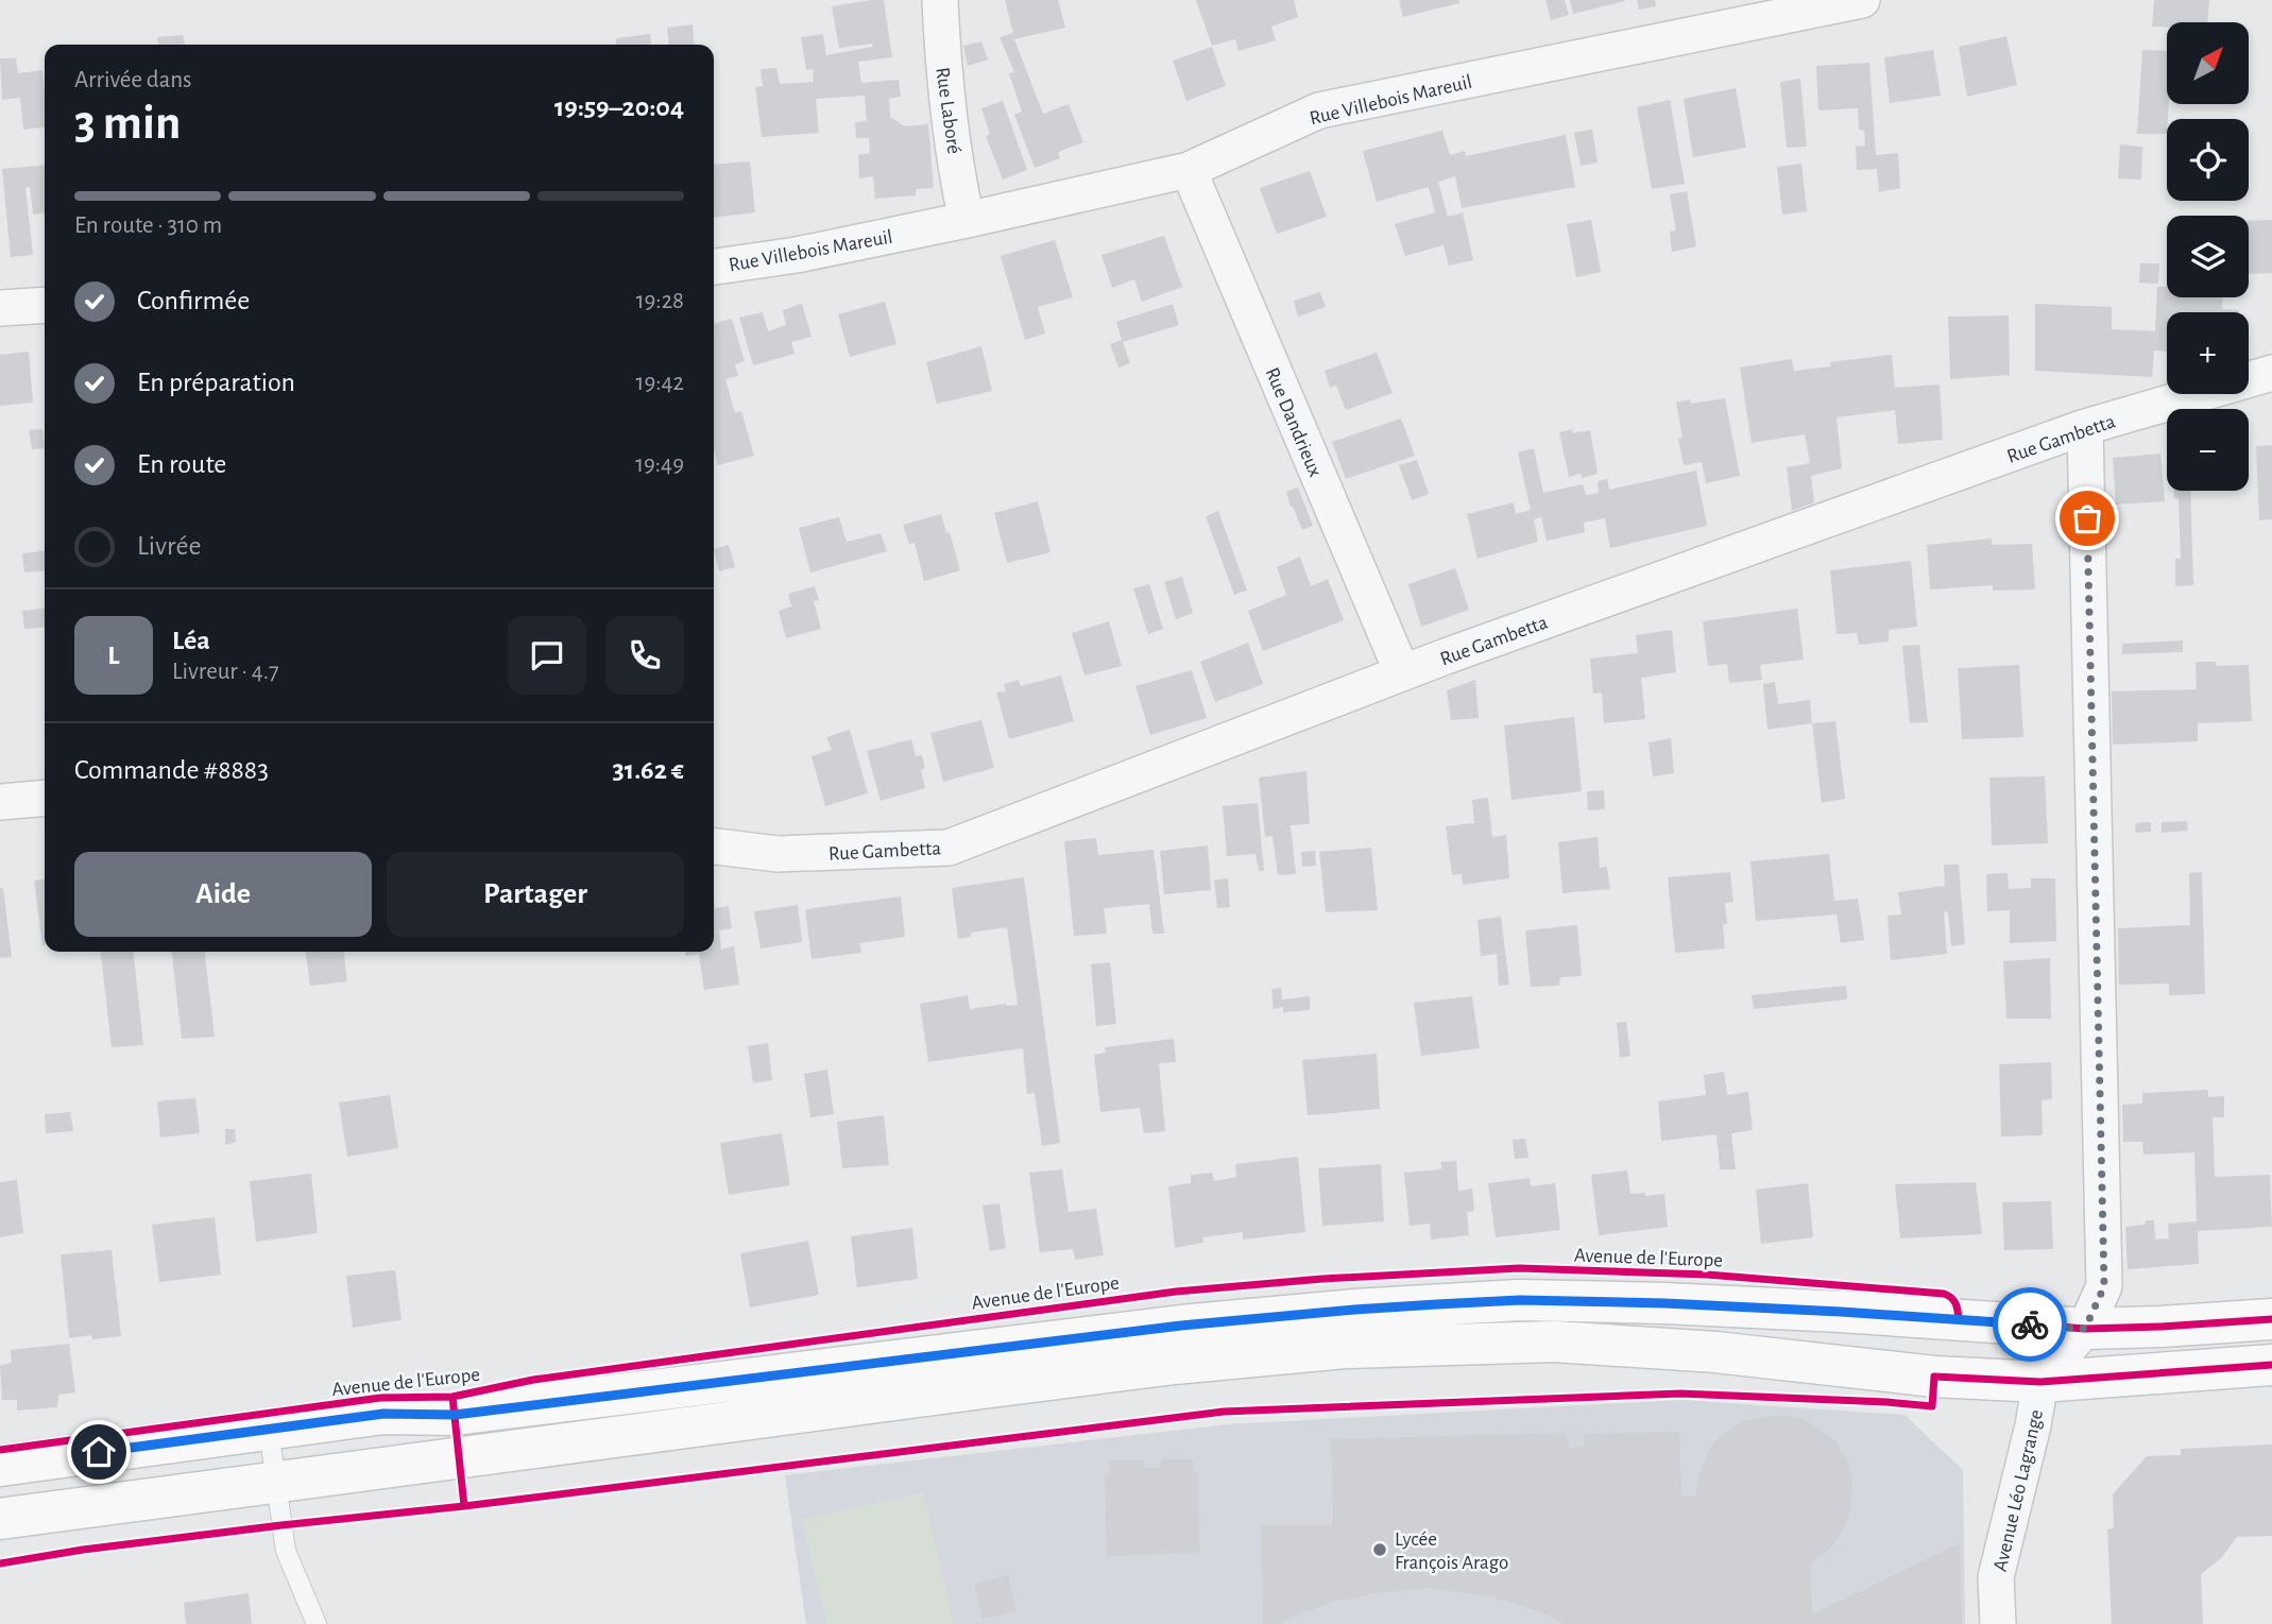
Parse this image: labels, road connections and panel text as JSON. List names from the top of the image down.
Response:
{
  "streets": {
    "main road": ["Avenue de l'Europe"],
    "street": [
      "Rue Villebois Mareuil",
      "Rue Laboré",
      "Rue Dandrieux",
      "Rue Gambetta",
      "Avenue Léo Lagrange"
    ]
  },
  "crossings": [
    ["Rue Villebois Mareuil", "Rue Laboré"],
    ["Rue Villebois Mareuil", "Rue Dandrieux"],
    ["Rue Dandrieux", "Rue Gambetta"],
    ["Rue Gambetta", "Avenue Léo Lagrange"],
    ["Avenue de l'Europe", "Avenue Léo Lagrange"]
  ],
  "places": ["Lycée François Arago"],
  "north": "top right",
  "page": {
    "map_buttons": ["+", "−"],
    "heading": ["3 min", "Arrivée dans", "19:59–20:04"],
    "panel": [
      "Léa",
      "Livreur · 4.7",
      "Commande #8883",
      "31.62 €"
    ],
    "bar": "En route · 310 m",
    "list": [
      ["Confirmée", "19:28"],
      ["En préparation", "19:42"],
      ["En route", "19:49"],
      "Livrée"
    ],
    "round": "L",
    "buttons": ["Aide", "Partager"]
  }
}
